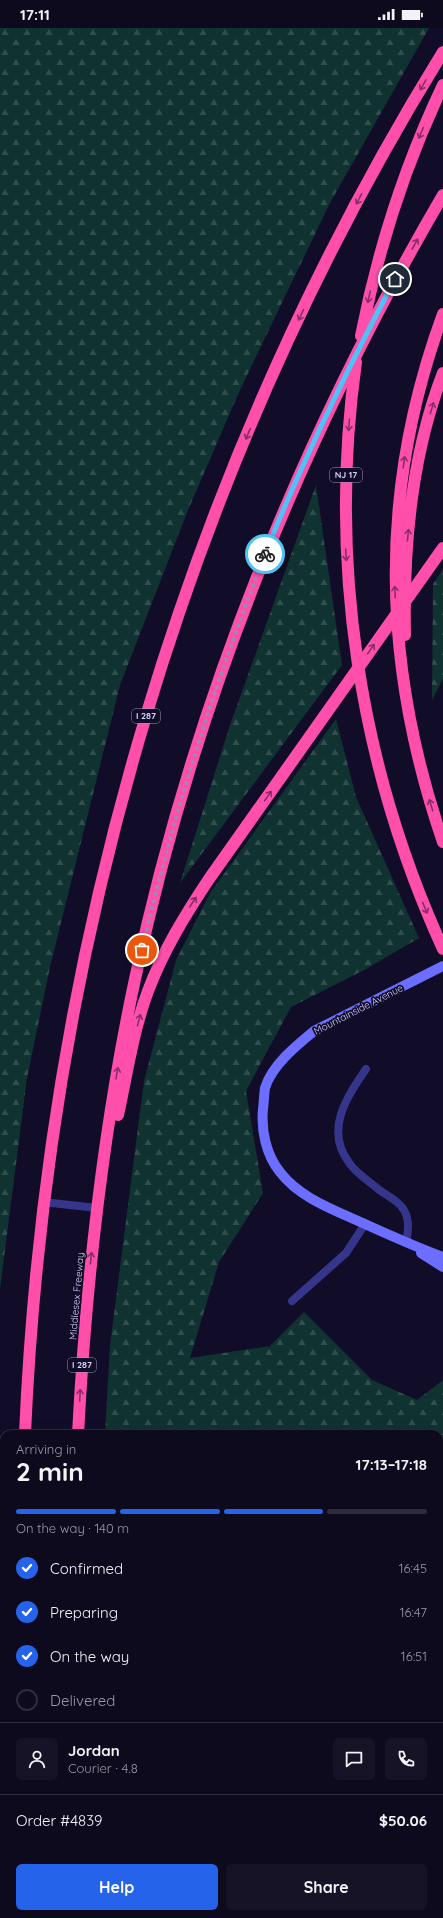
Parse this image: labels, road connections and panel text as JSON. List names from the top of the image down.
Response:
{
  "streets": {
    "highway": ["NJ 17", "I 287", "Middlesex Freeway"],
    "street": ["Mountainside Avenue"]
  },
  "crossings": [
    ["I 287", "Middlesex Freeway"]
  ],
  "page": {
    "status": "17:11",
    "heading": ["2 min", "Arriving in", "17:13–17:18"],
    "panel": [
      "Jordan",
      "Courier · 4.8",
      "Order #4839",
      "$50.06"
    ],
    "bar": "On the way · 140 m",
    "list": [
      ["Confirmed", "16:45"],
      ["Preparing", "16:47"],
      ["On the way", "16:51"],
      "Delivered"
    ],
    "buttons": ["Help", "Share"]
  }
}
